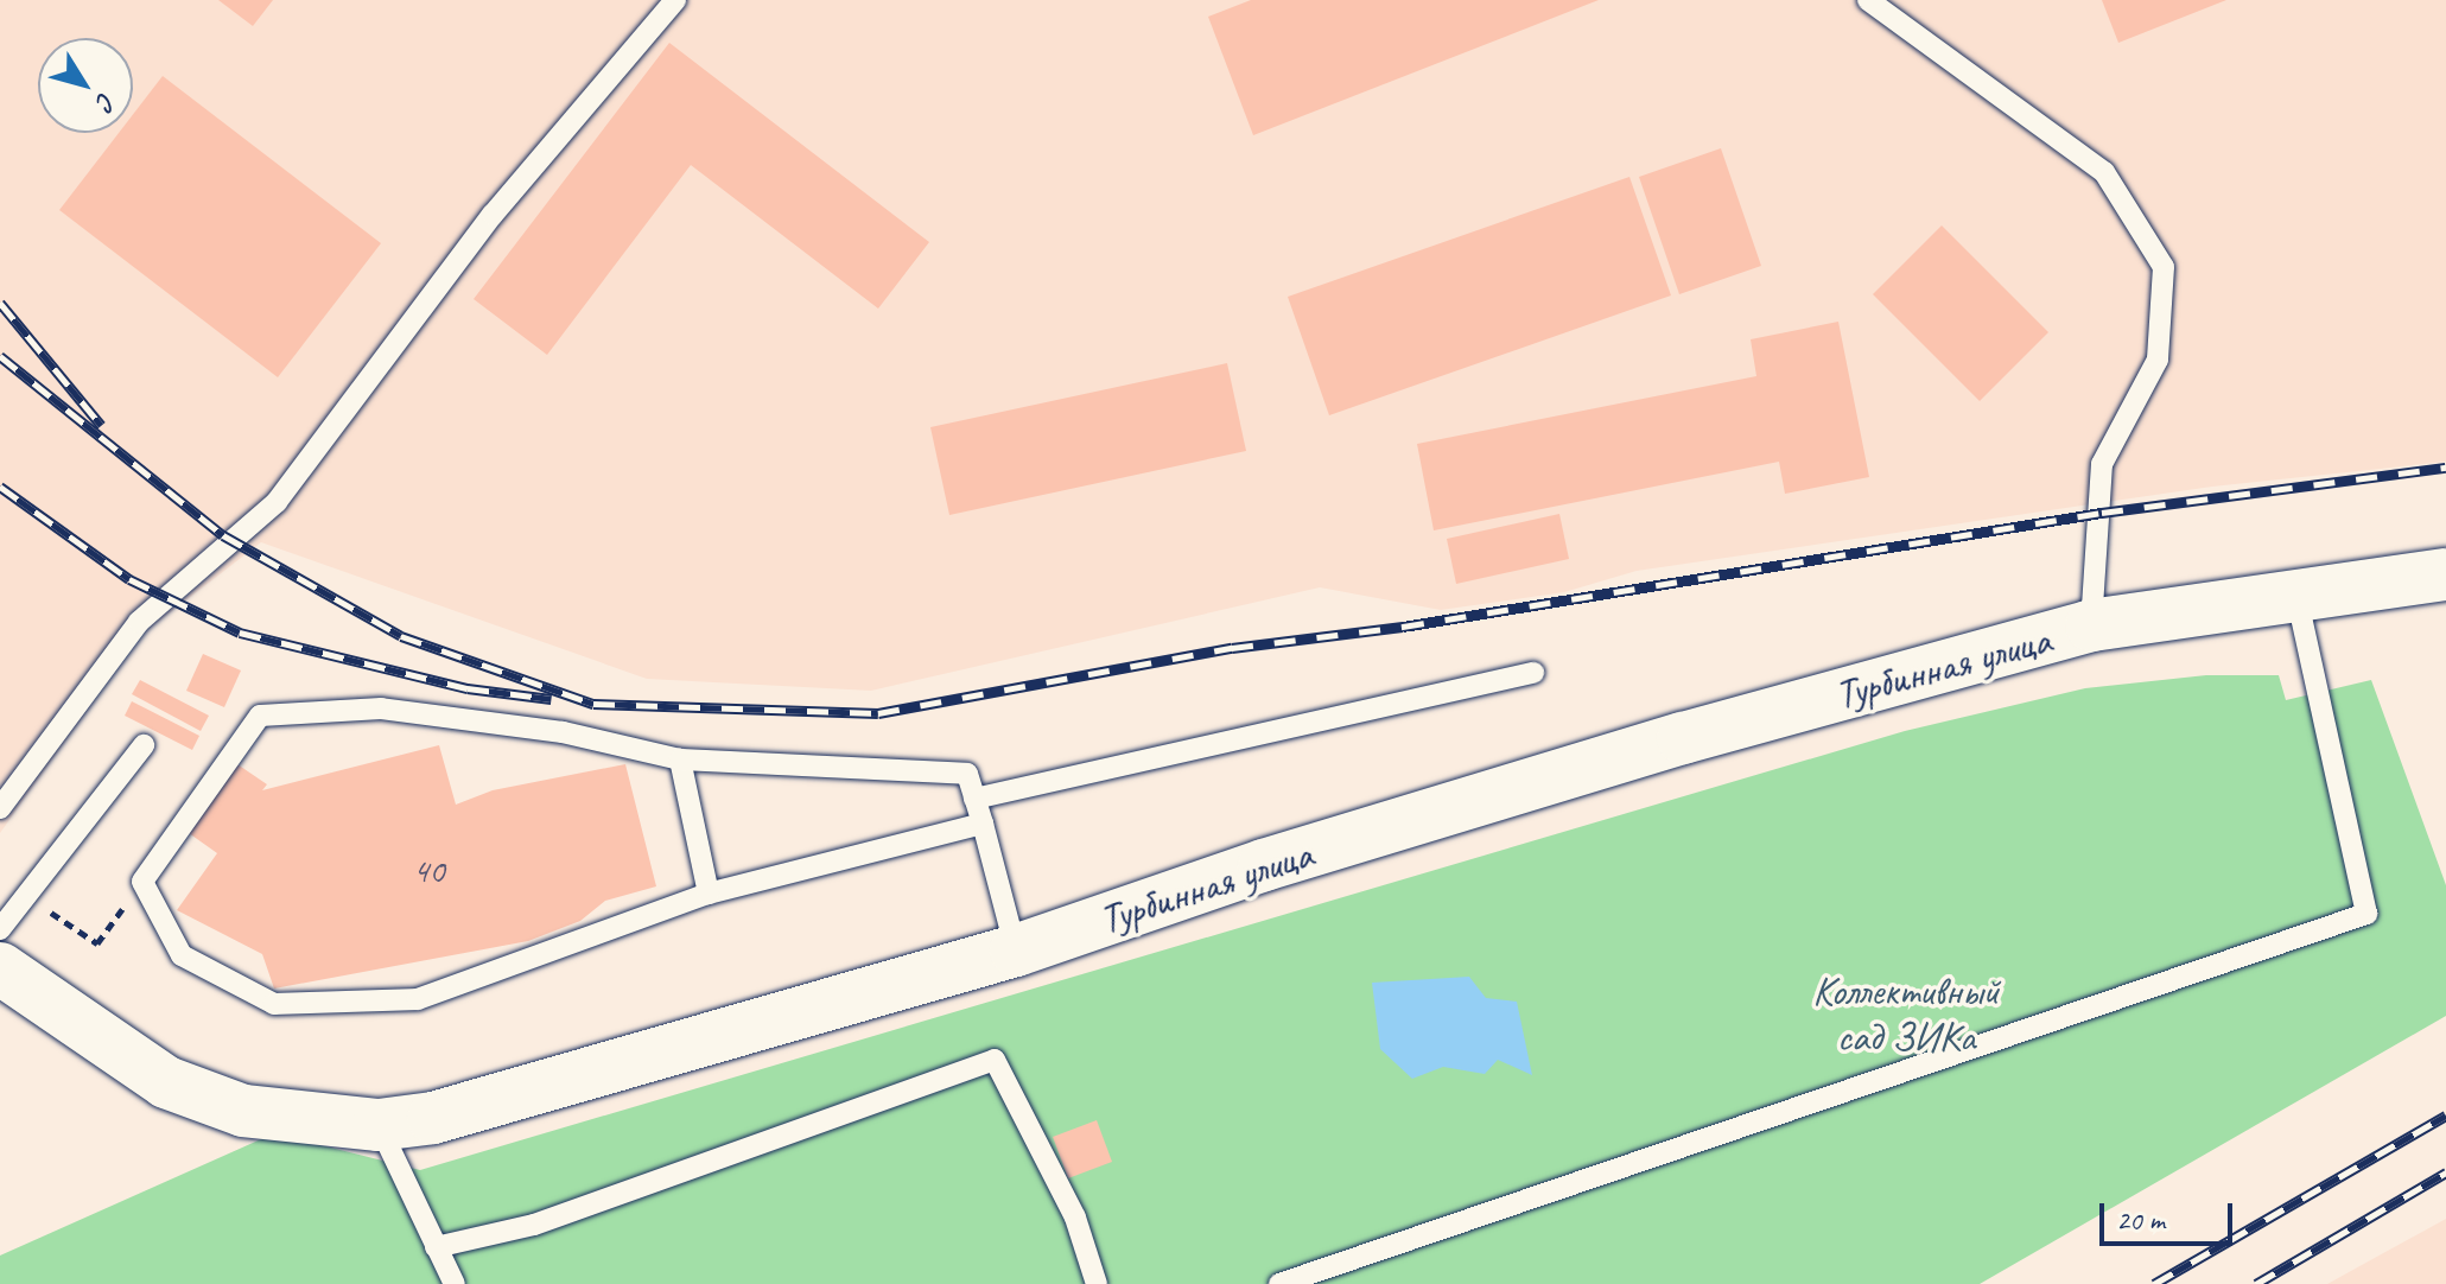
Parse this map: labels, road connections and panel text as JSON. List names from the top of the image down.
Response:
{
  "streets": {
    "main road": ["Турбинная улица"]
  },
  "parks": ["Коллективный сад ЗИКа"],
  "house_numbers": ["40"],
  "scale_bar": "20 m",
  "north": "bottom right"
}
